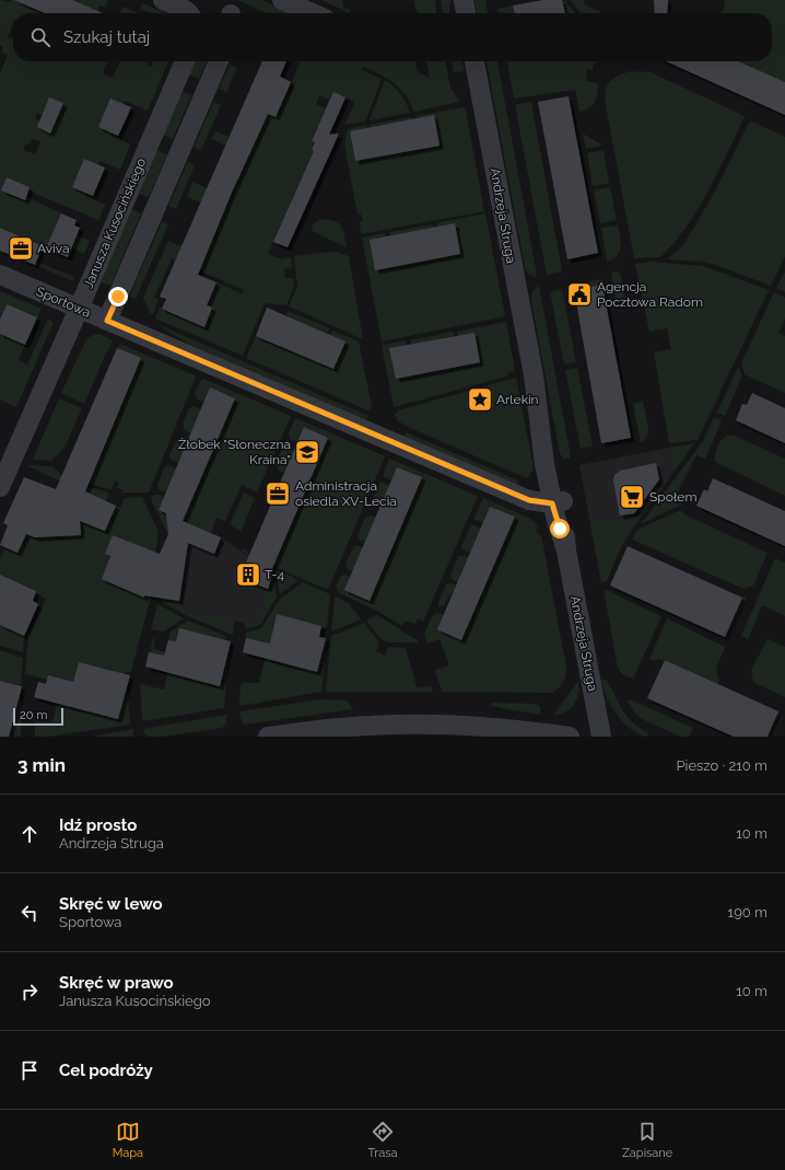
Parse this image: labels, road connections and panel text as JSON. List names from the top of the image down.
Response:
{
  "streets": {
    "street": ["Andrzeja Struga", "Janusza Kusocińskiego", "Sportowa"]
  },
  "crossings": [
    ["Andrzeja Struga", "Sportowa"],
    ["Janusza Kusocińskiego", "Sportowa"]
  ],
  "places": {
    "office": ["Aviva", "Administracja osiedla XV-Lecia"],
    "public building": ["Agencja Pocztowa Radom"],
    "place": ["Arlekin"],
    "school or university": ["Żłobek \"Słoneczna Kraina\""],
    "supermarket": ["Społem"],
    "building": ["T-4"]
  },
  "scale_bar": "20 m",
  "page": {
    "search": "Szukaj tutaj",
    "scale": "20 m",
    "heading": ["3 min", "Pieszo · 210 m"],
    "list": [
      ["Idź prosto", "Andrzeja Struga", "10 m"],
      ["Skręć w lewo", "Sportowa", "190 m"],
      ["Skręć w prawo", "Janusza Kusocińskiego", "10 m"],
      "Cel podróży"
    ],
    "nav": ["Mapa", "Trasa", "Zapisane"]
  }
}
